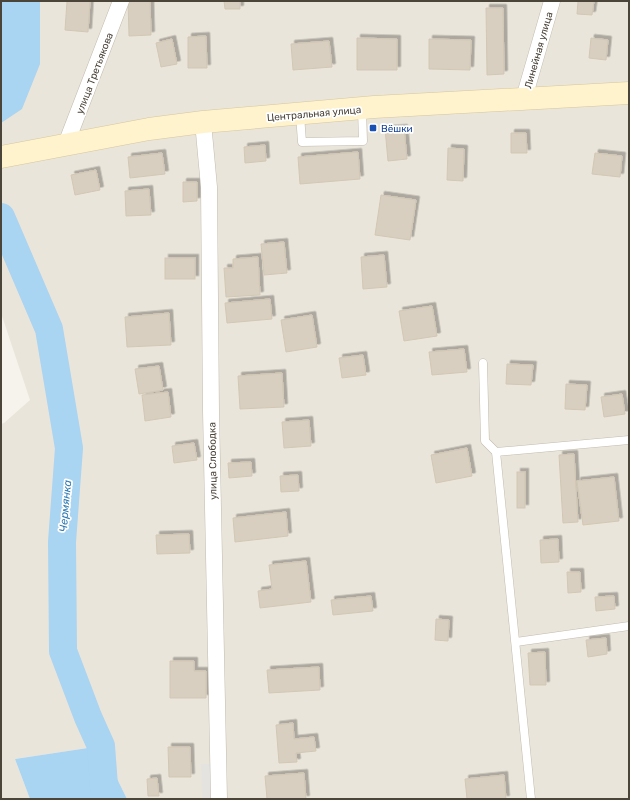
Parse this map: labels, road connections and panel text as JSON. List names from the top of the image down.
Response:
{
  "streets": {
    "street": [
      "Линейная улица",
      "улица Третьякова",
      "Центральная улица",
      "улица Слободка"
    ]
  },
  "crossings": [
    ["Линейная улица", "Центральная улица"],
    ["улица Третьякова", "Центральная улица"],
    ["Центральная улица", "улица Слободка"]
  ],
  "water": ["Чермянка"],
  "places": {
    "transit": ["Вёшки"]
  }
}
